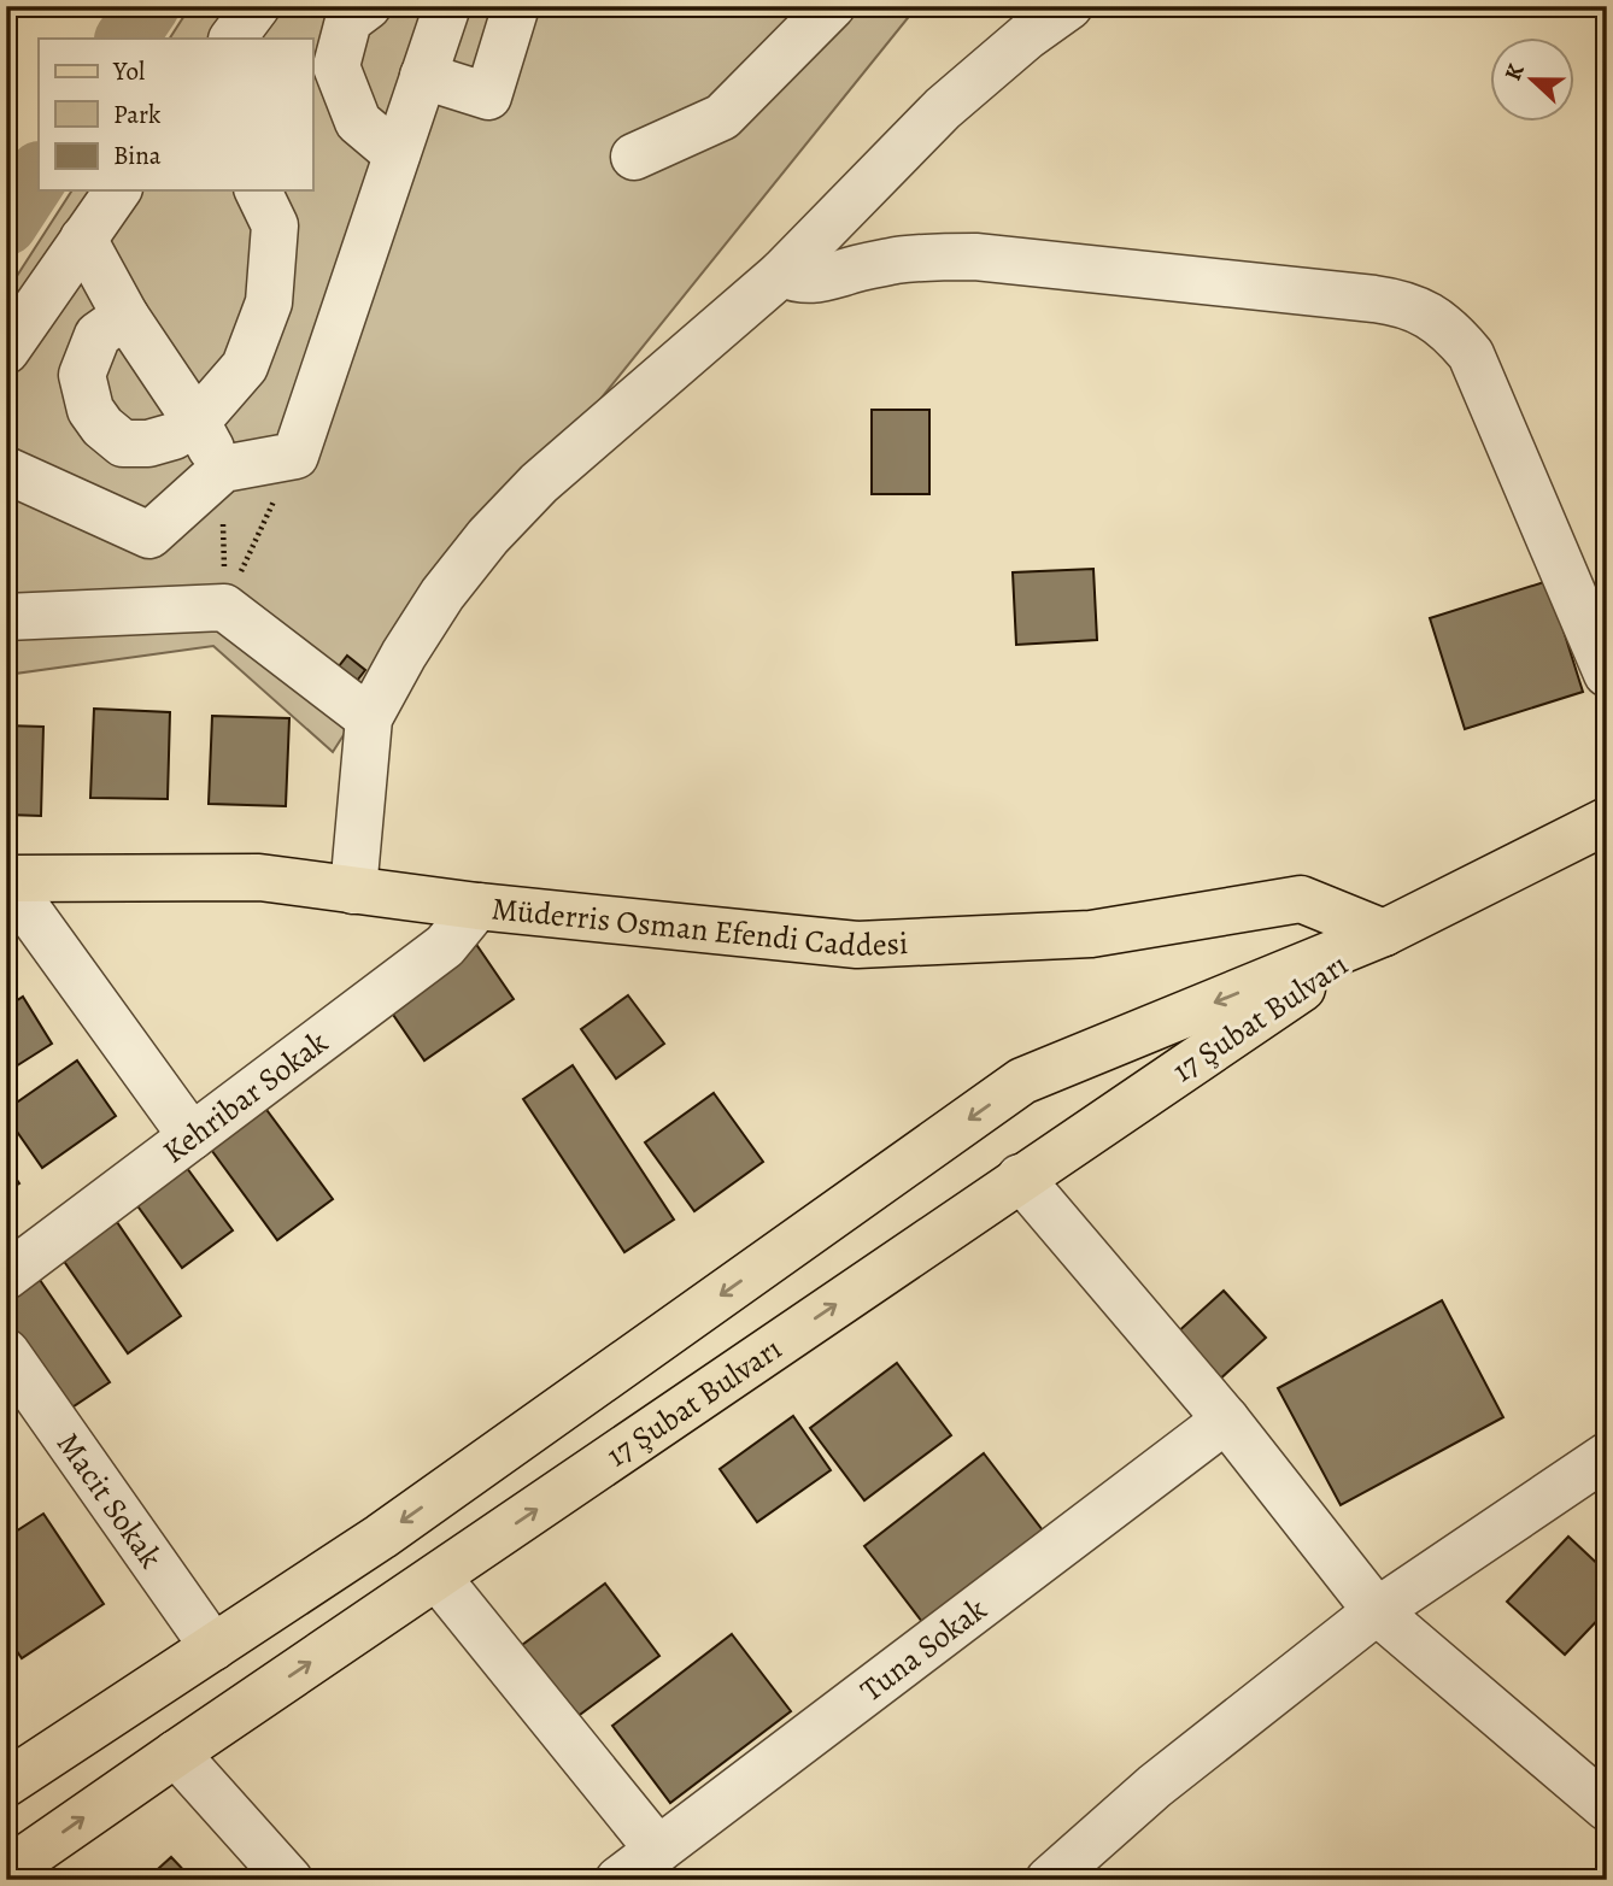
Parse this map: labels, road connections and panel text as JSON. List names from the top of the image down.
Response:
{
  "streets": {
    "main road": ["Müderris Osman Efendi Caddesi", "17 Şubat Bulvarı"],
    "street": ["Kehribar Sokak", "Macit Sokak", "Tuna Sokak"]
  },
  "crossings": [
    ["Müderris Osman Efendi Caddesi", "17 Şubat Bulvarı"],
    ["Müderris Osman Efendi Caddesi", "Kehribar Sokak"],
    ["17 Şubat Bulvarı", "Macit Sokak"]
  ],
  "legend": ["Yol", "Park", "Bina"],
  "north": "left"
}
